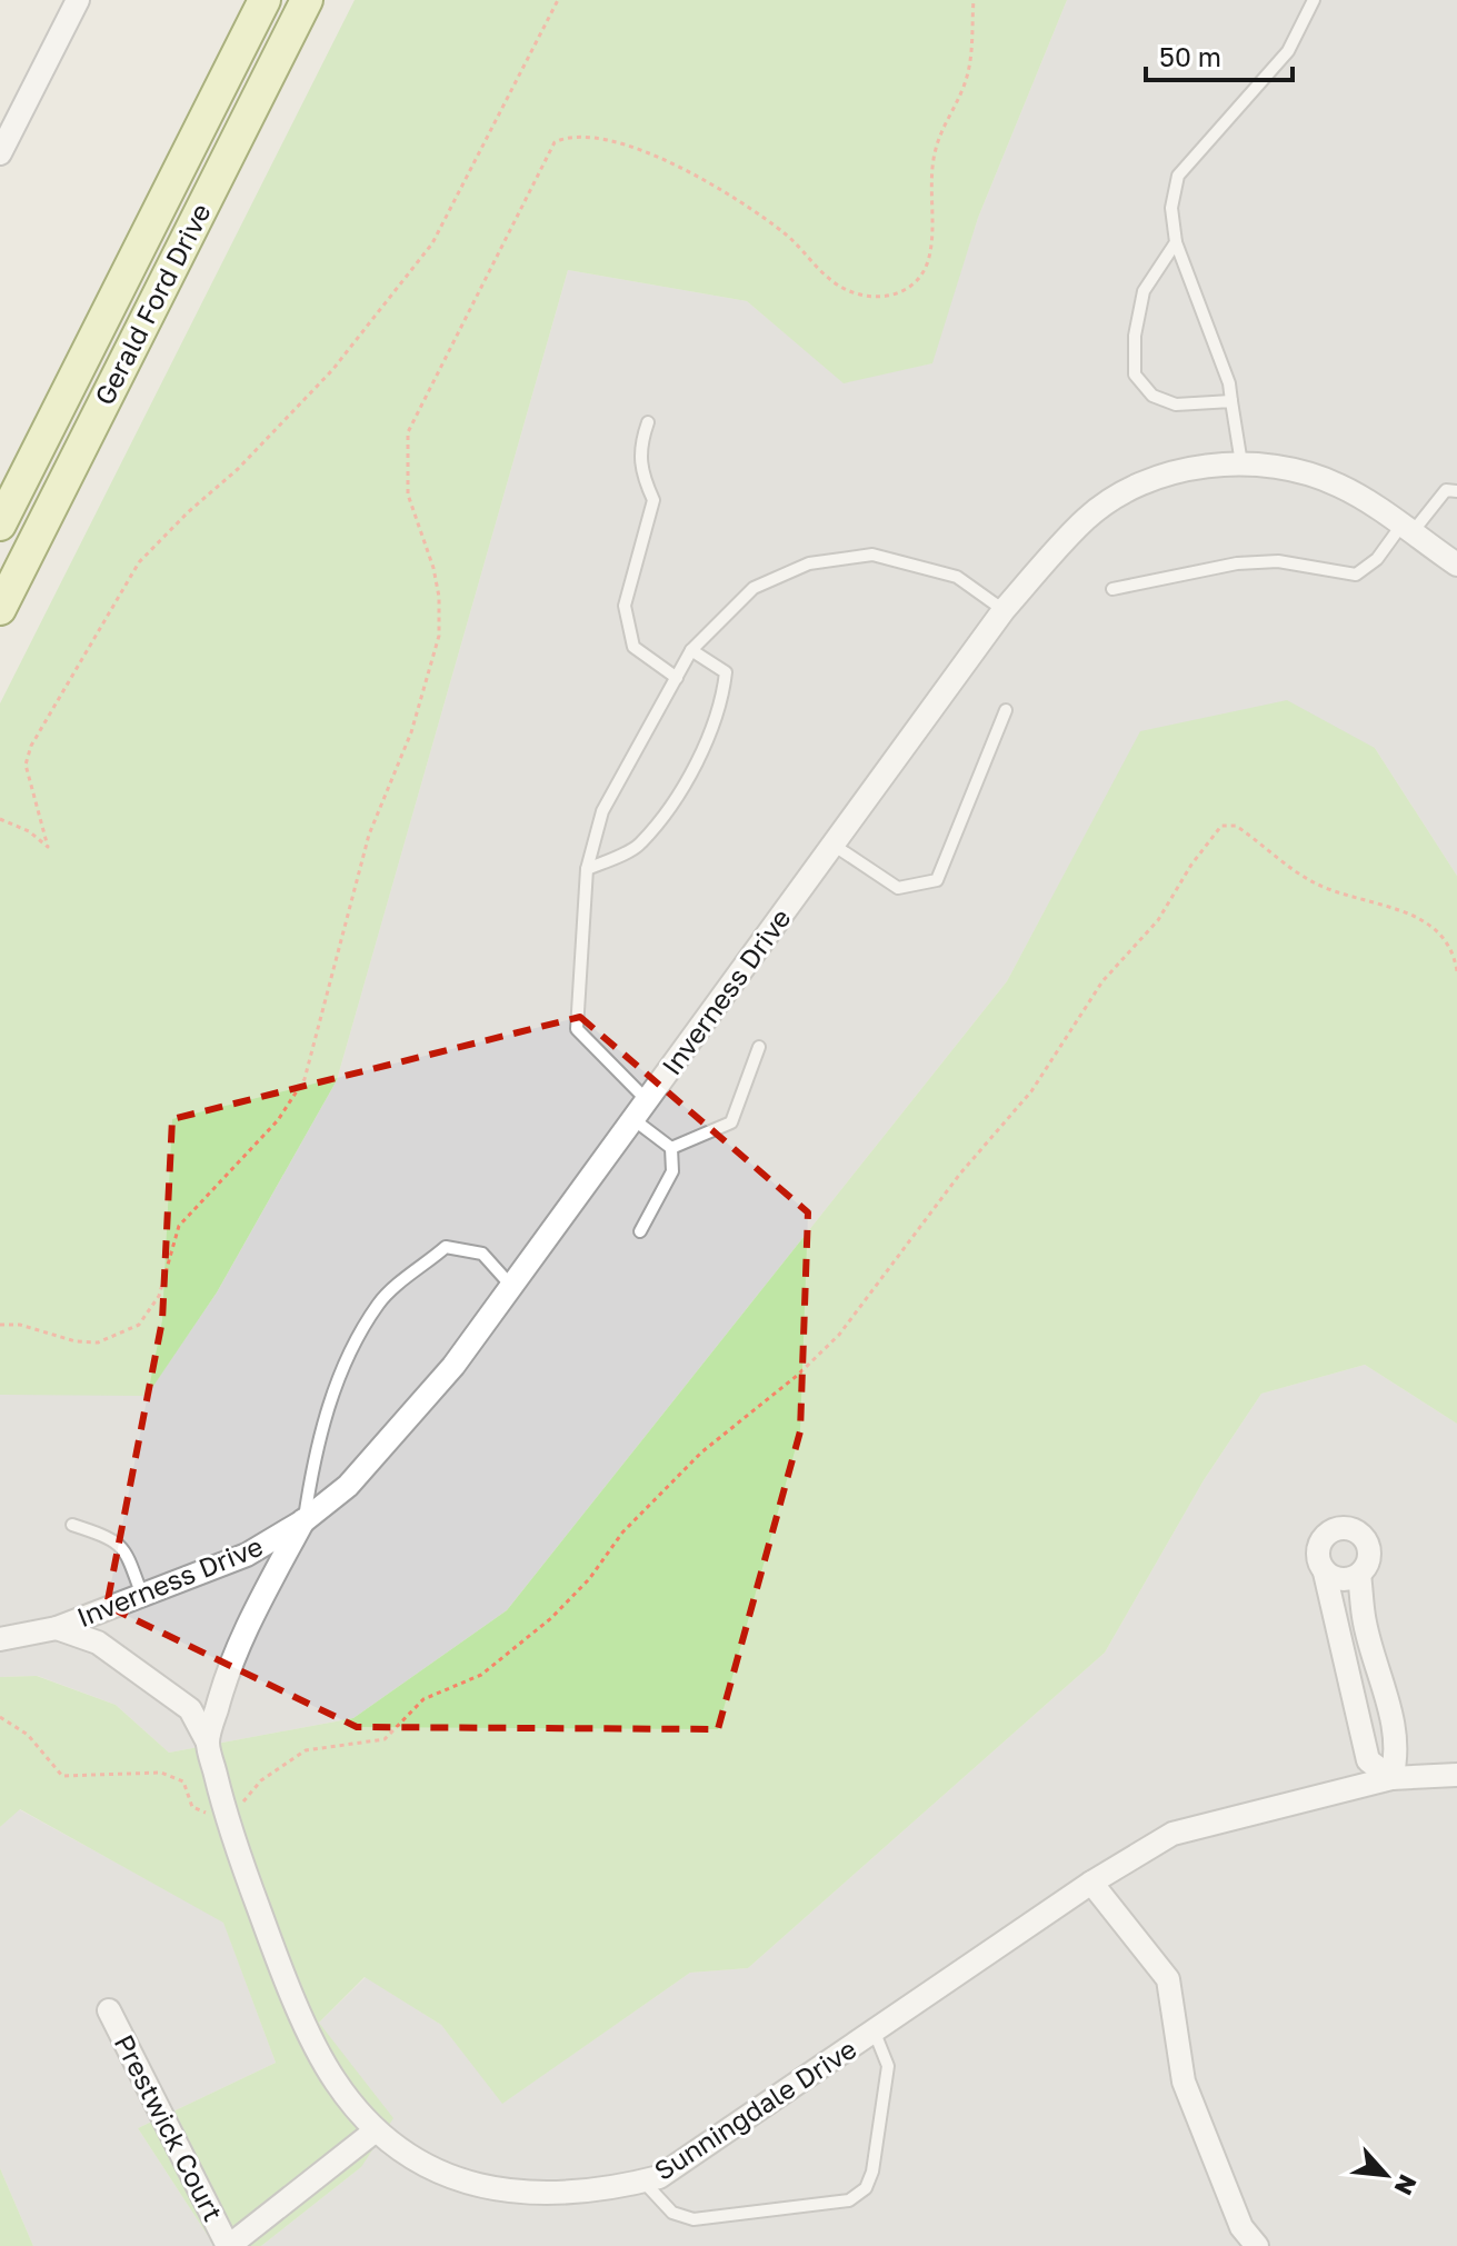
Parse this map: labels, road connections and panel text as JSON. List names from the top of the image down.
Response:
{
  "streets": {
    "main road": ["Gerald Ford Drive"],
    "street": ["Inverness Drive", "Sunningdale Drive", "Prestwick Court"]
  },
  "crossings": [
    ["Inverness Drive", "Sunningdale Drive"]
  ],
  "scale_bar": "50 m",
  "north": "bottom right"
}
